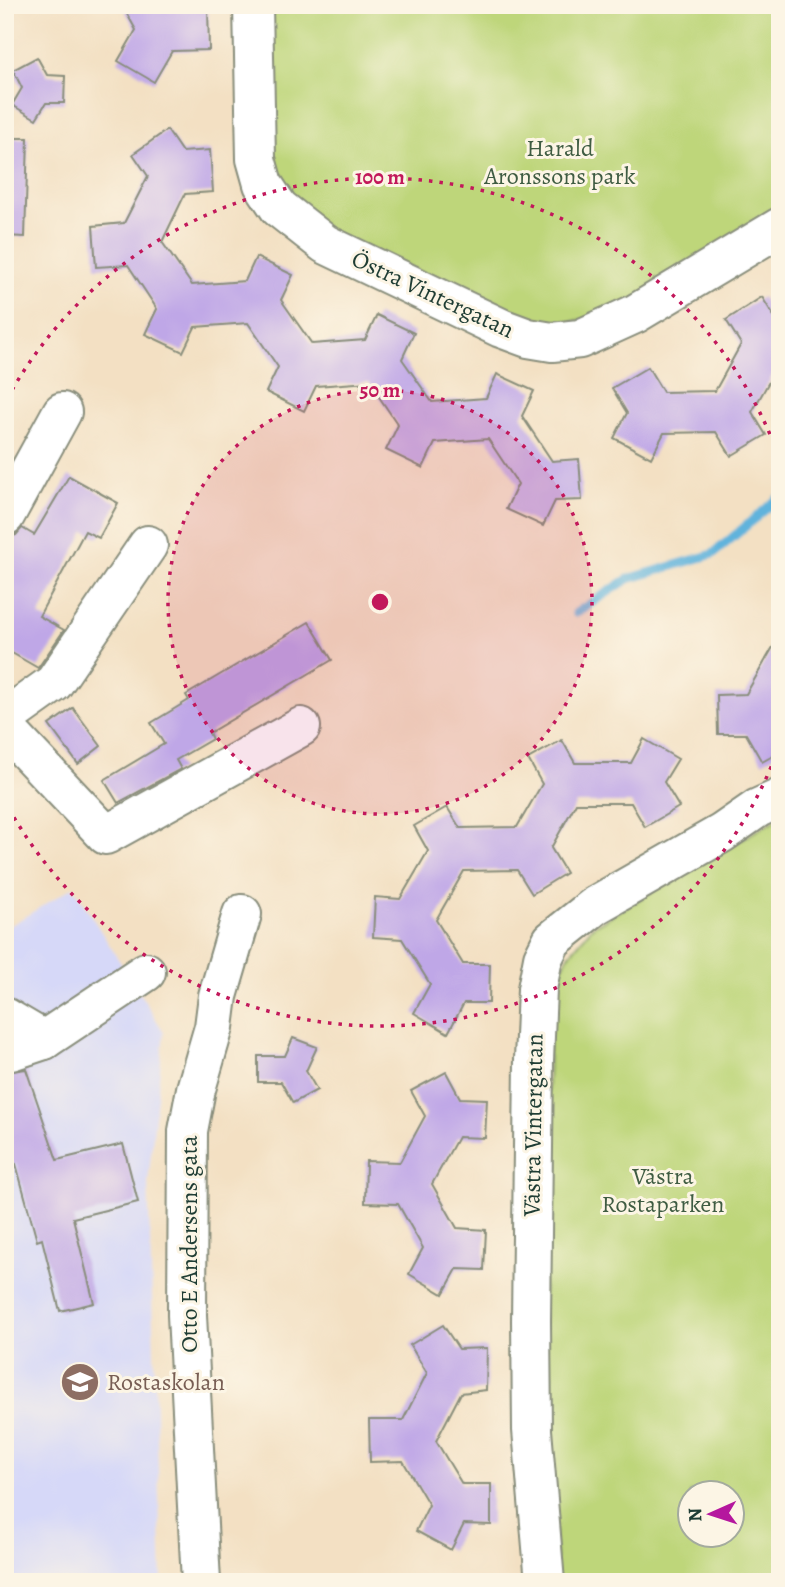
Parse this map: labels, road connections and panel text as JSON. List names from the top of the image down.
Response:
{
  "streets": {
    "street": ["Östra Vintergatan", "Västra Vintergatan", "Otto E Andersens gata"]
  },
  "parks": ["Harald Aronssons park", "Västra Rostaparken"],
  "places": {
    "school or university": ["Rostaskolan"]
  },
  "north": "left",
  "rings": ["100 m", "50 m"]
}
